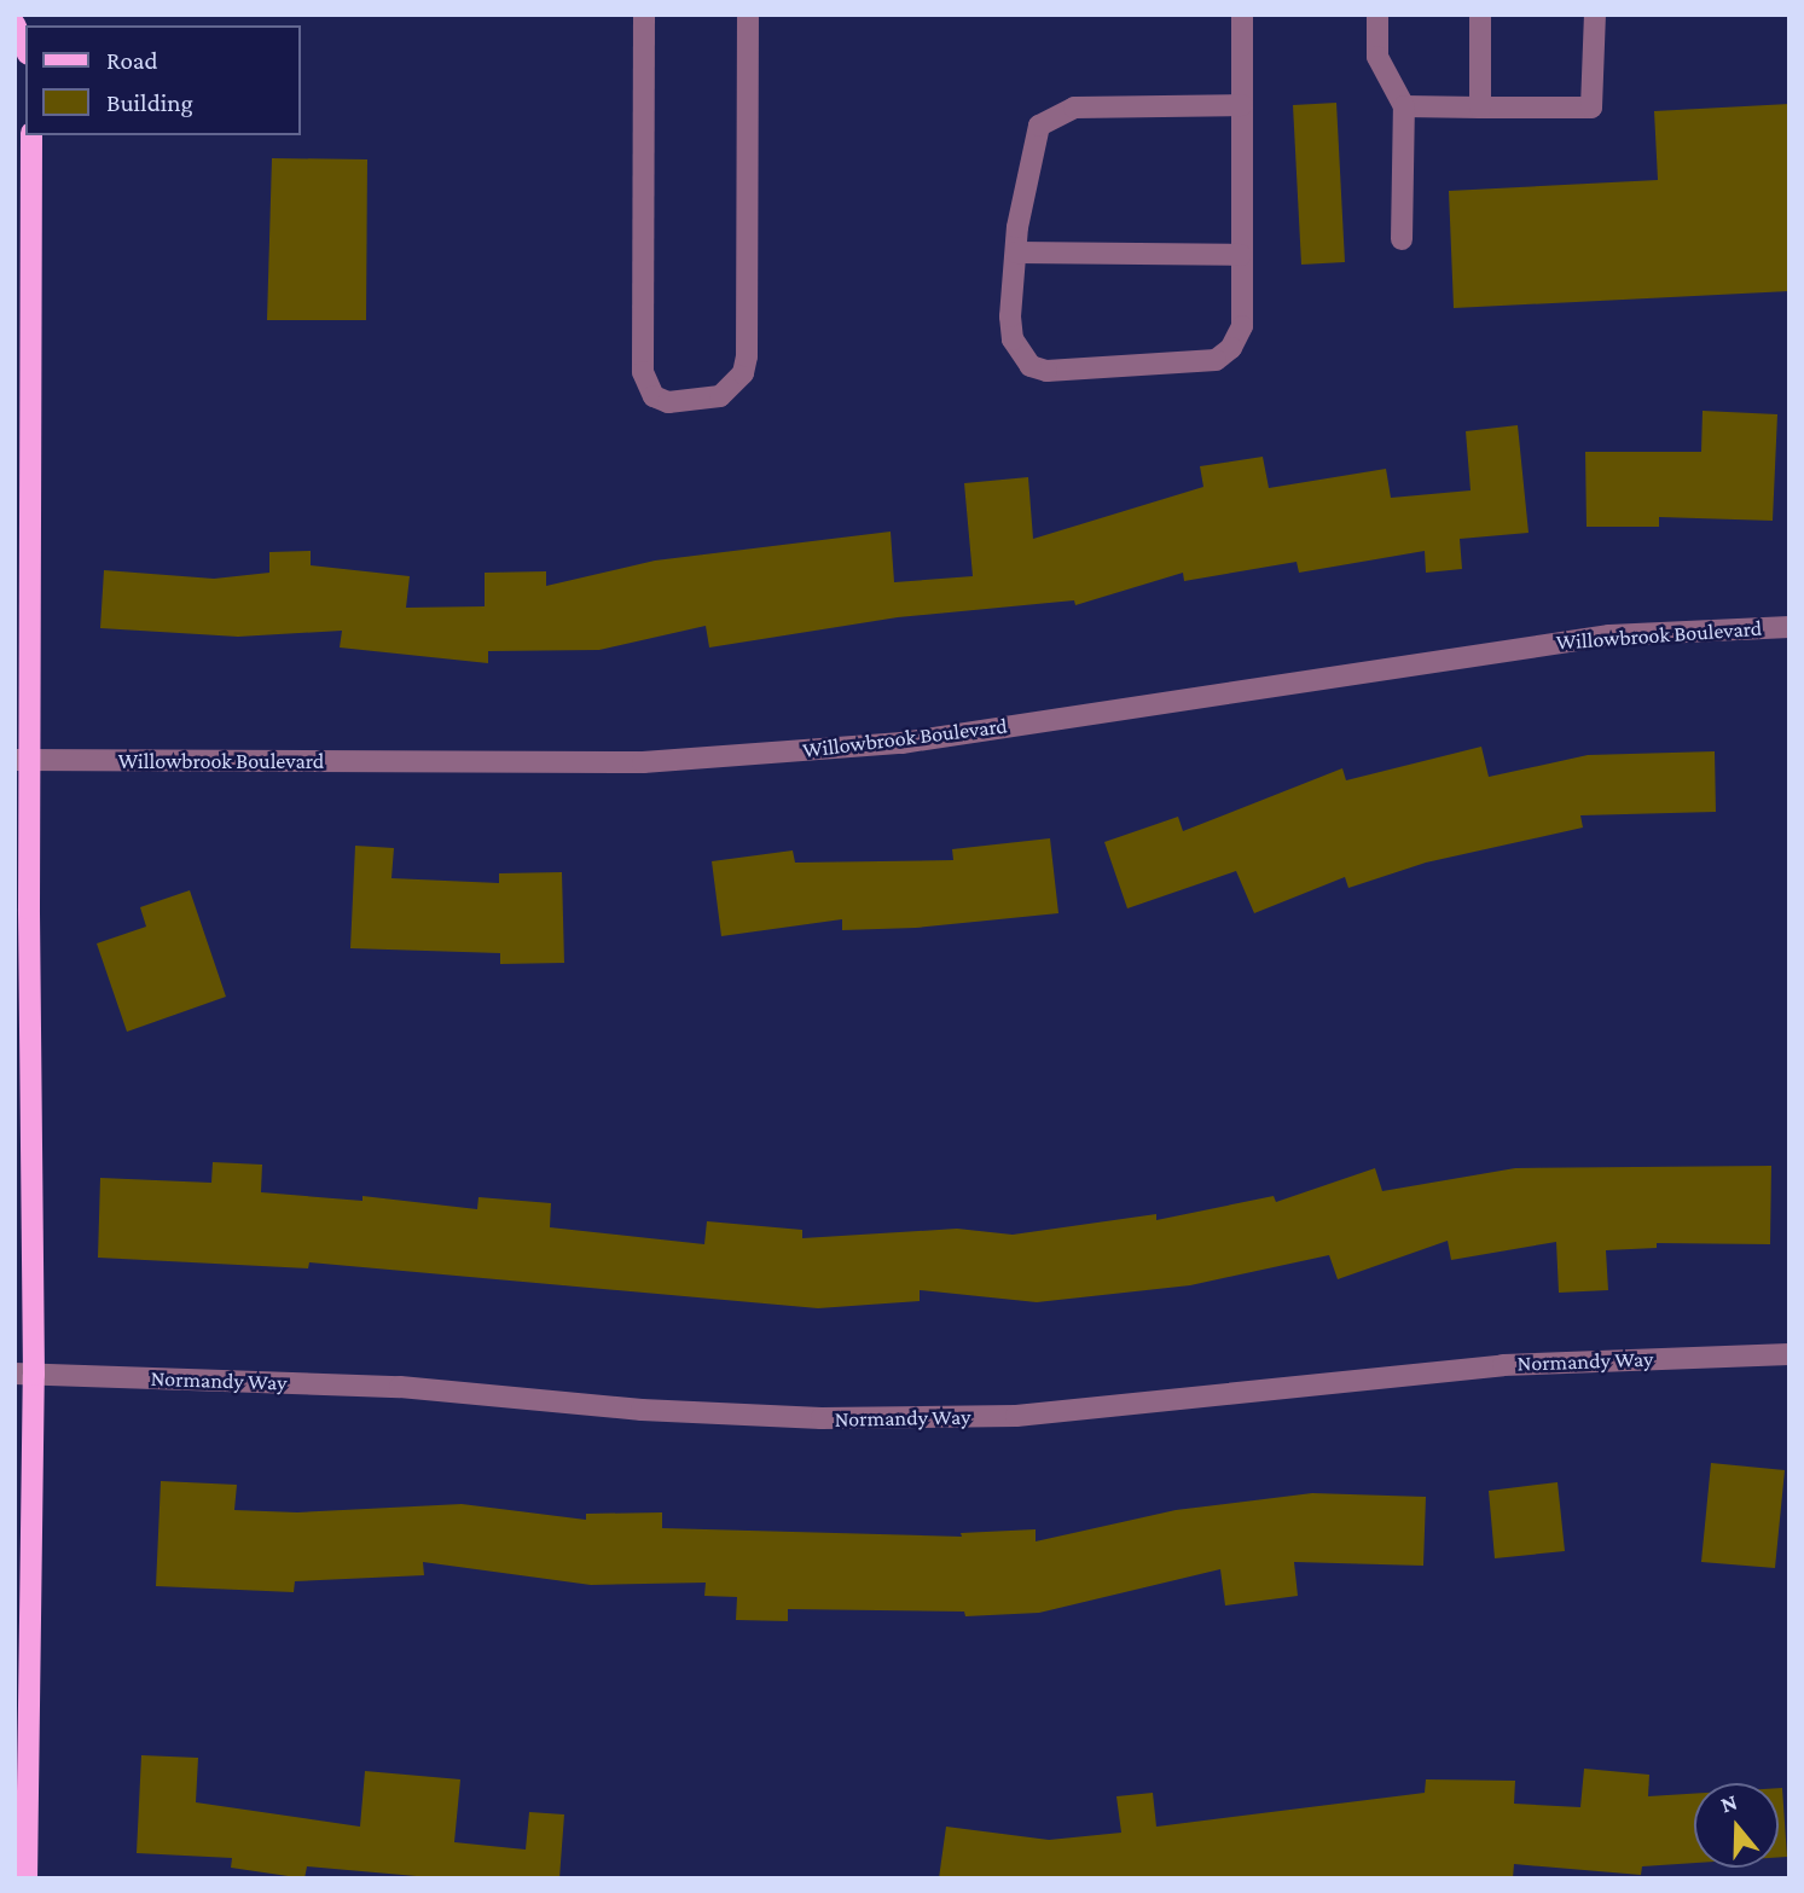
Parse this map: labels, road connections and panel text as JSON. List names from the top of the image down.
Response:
{
  "streets": {
    "street": ["Willowbrook Boulevard", "Normandy Way"]
  },
  "legend": ["Road", "Building"],
  "north": "top"
}
